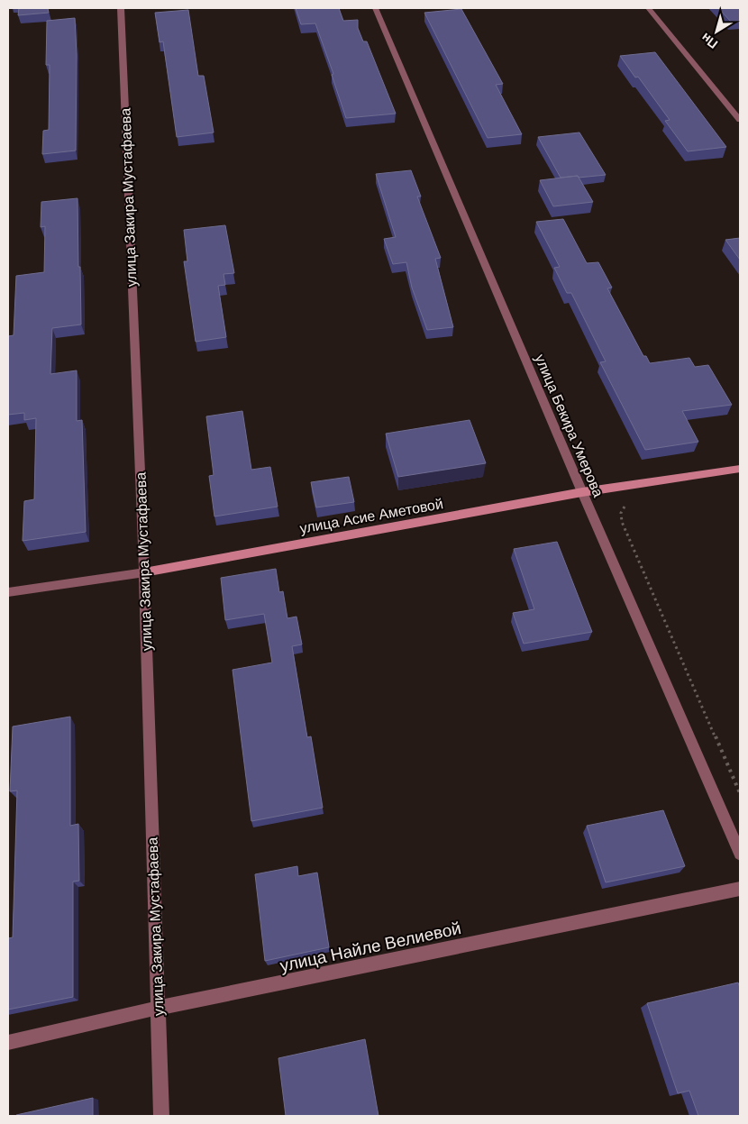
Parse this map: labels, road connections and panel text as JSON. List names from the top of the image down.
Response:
{
  "streets": {
    "street": [
      "улица Закира Мустафаева",
      "улица Бекира Умерова",
      "улица Асие Аметовой",
      "улица Найле Велиевой"
    ]
  },
  "crossings": [
    ["улица Закира Мустафаева", "улица Асие Аметовой"],
    ["улица Закира Мустафаева", "улица Найле Велиевой"],
    ["улица Бекира Умерова", "улица Асие Аметовой"]
  ],
  "north": "bottom left"
}
